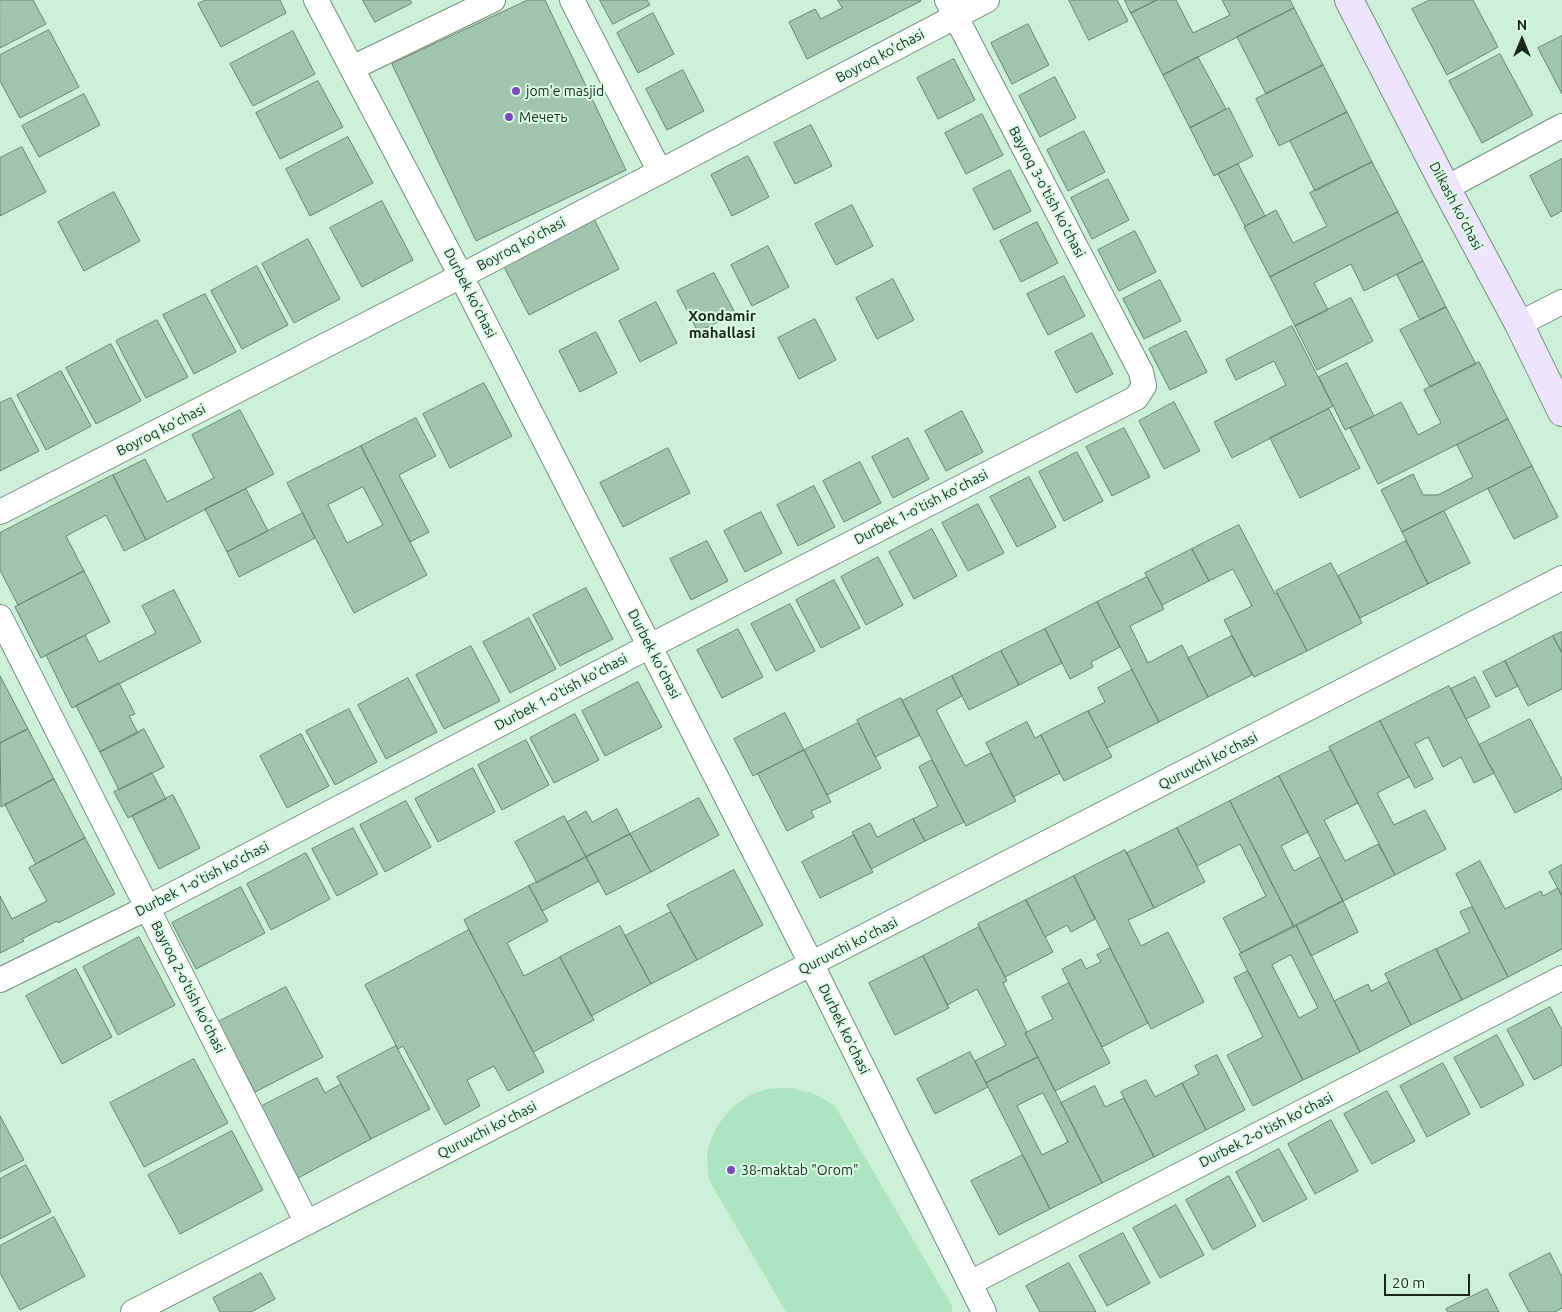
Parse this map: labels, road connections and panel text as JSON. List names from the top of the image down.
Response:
{
  "streets": {
    "street": [
      "Boyroq ko'chasi",
      "Bayroq 3-o'tish ko'chasi",
      "Dilkash ko'chasi",
      "Durbek ko'chasi",
      "Durbek 1-o'tish ko'chasi",
      "Quruvchi ko'chasi",
      "Bayroq 2-o'tish ko'chasi",
      "Durbek 2-o'tish ko'chasi"
    ]
  },
  "crossings": [
    ["Boyroq ko'chasi", "Bayroq 3-o'tish ko'chasi"],
    ["Boyroq ko'chasi", "Durbek ko'chasi"],
    ["Bayroq 3-o'tish ko'chasi", "Durbek 1-o'tish ko'chasi"],
    ["Durbek ko'chasi", "Durbek 1-o'tish ko'chasi"],
    ["Durbek ko'chasi", "Quruvchi ko'chasi"],
    ["Durbek ko'chasi", "Durbek 2-o'tish ko'chasi"],
    ["Durbek 1-o'tish ko'chasi", "Bayroq 2-o'tish ko'chasi"],
    ["Quruvchi ko'chasi", "Bayroq 2-o'tish ko'chasi"]
  ],
  "districts": ["Xondamir mahallasi"],
  "places": ["jom'e masjid", "Мечеть", "38-maktab \"Orom\""],
  "scale_bar": "20 m",
  "north": "top"
}
